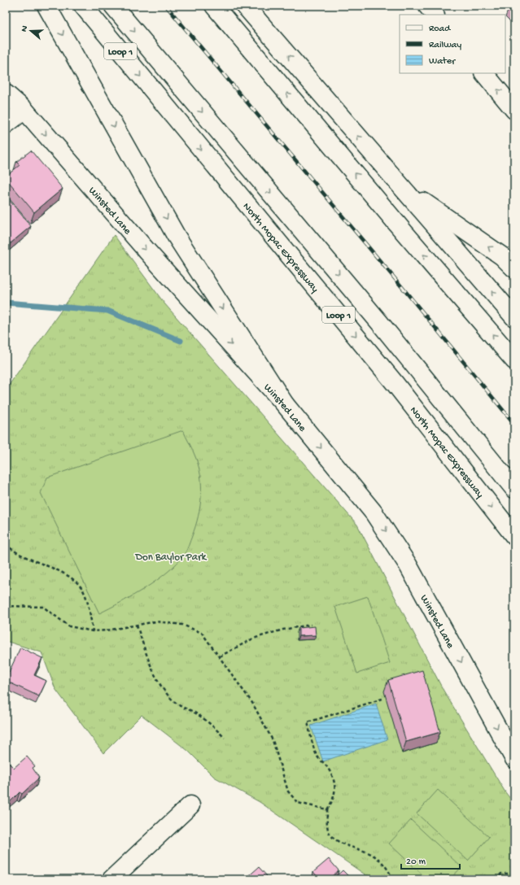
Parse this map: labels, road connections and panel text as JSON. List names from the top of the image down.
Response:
{
  "streets": {
    "main road": ["Loop 1", "Winsted Lane", "North Mopac Expressway"]
  },
  "parks": ["Don Baylor Park"],
  "legend": ["Road", "Railway", "Water"],
  "scale_bar": "20 m",
  "north": "left"
}
